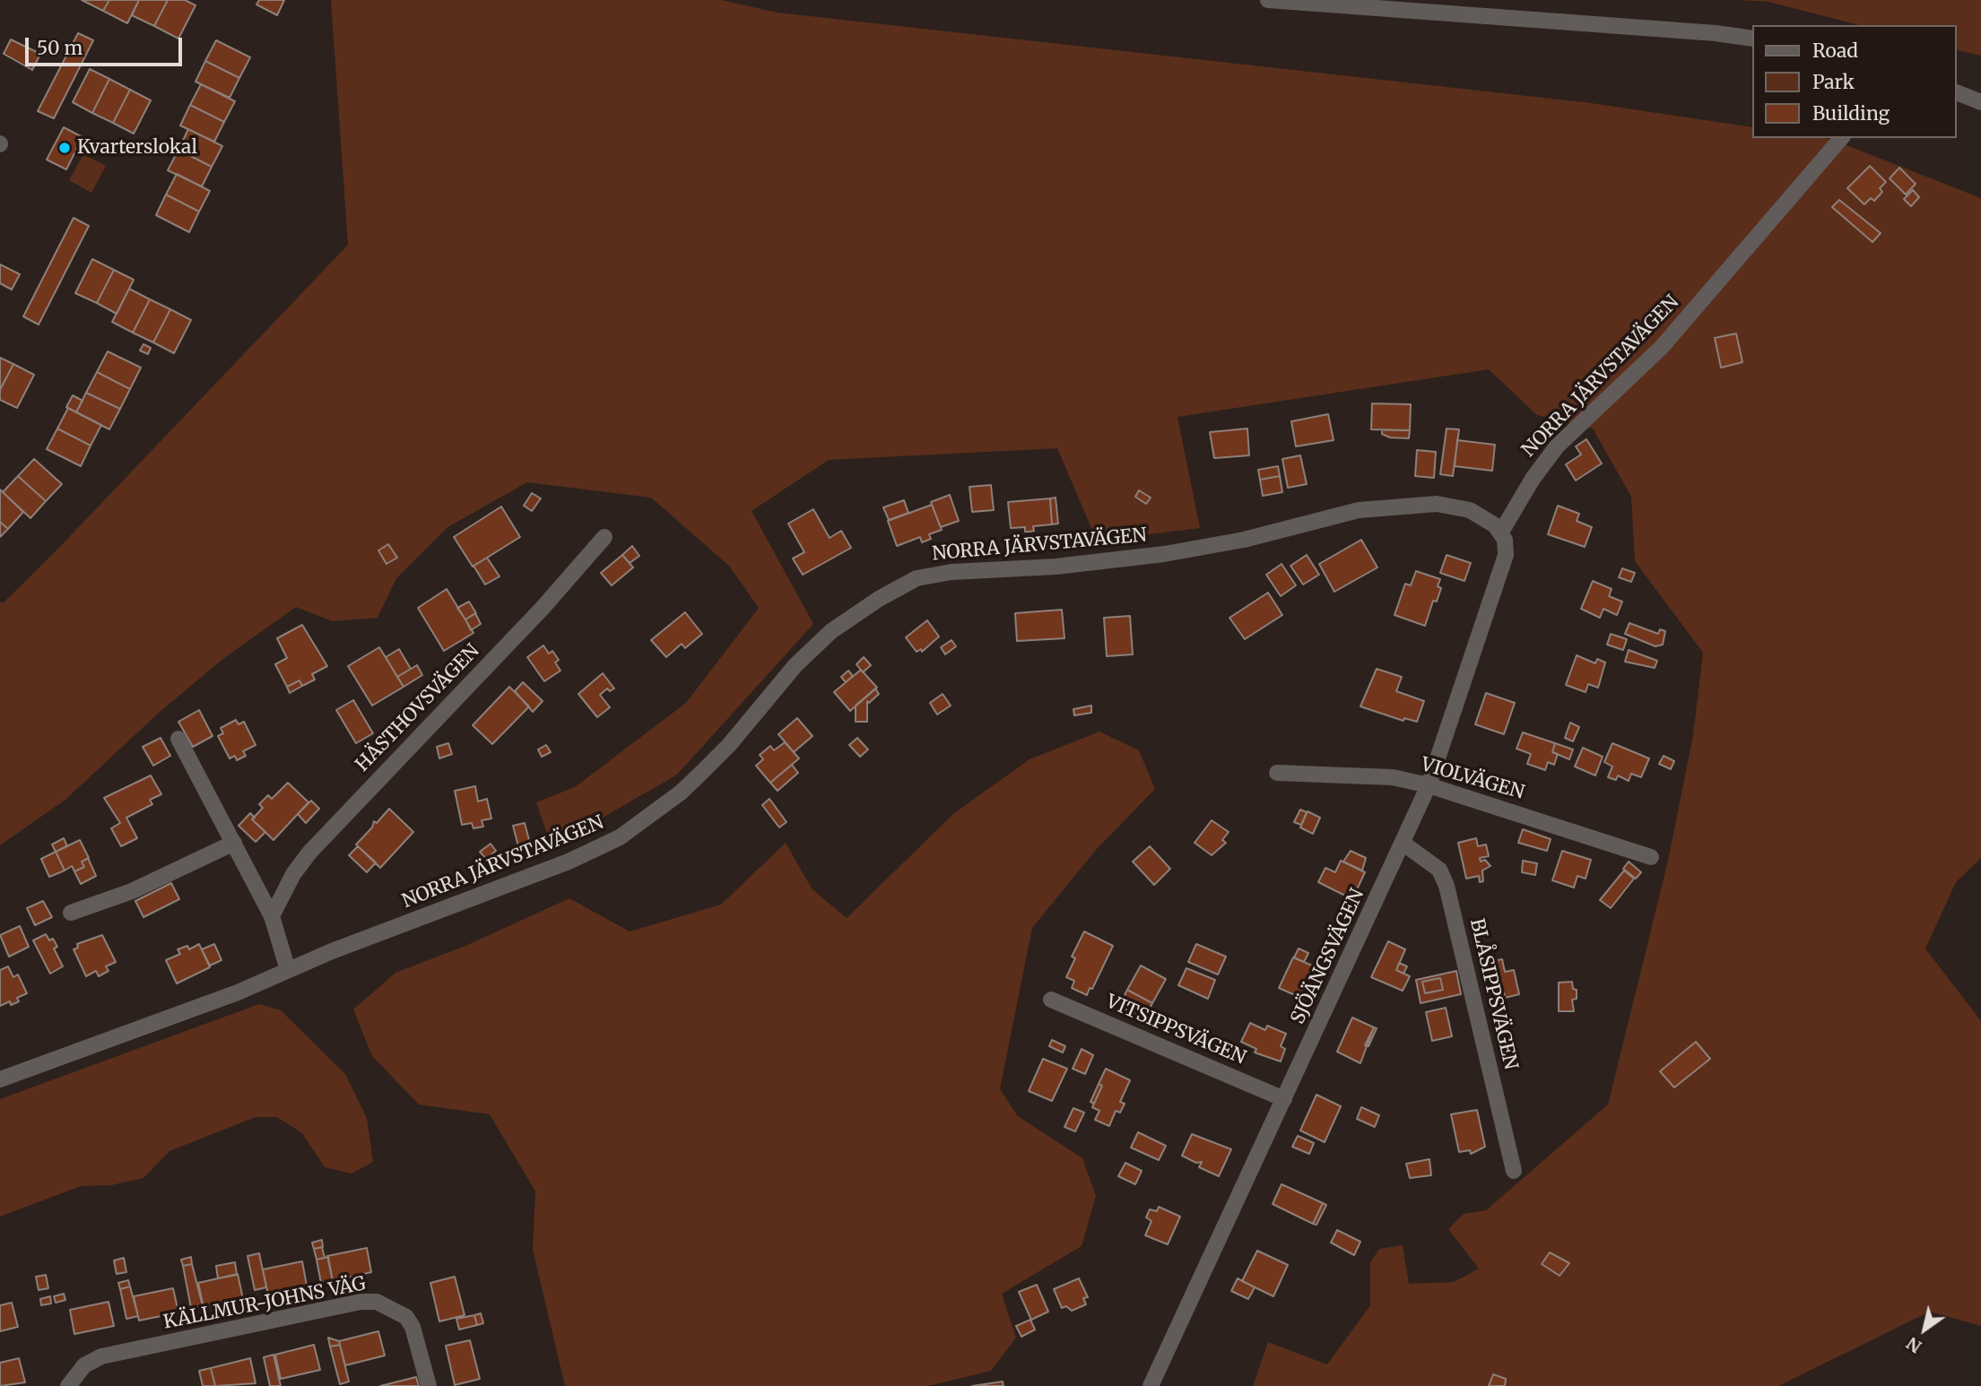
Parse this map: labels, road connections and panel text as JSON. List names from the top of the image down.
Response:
{
  "streets": {
    "street": [
      "NORRA JÄRVSTAVÄGEN",
      "HÄSTHOVSVÄGEN",
      "VIOLVÄGEN",
      "SJÖÄNGSVÄGEN",
      "BLÅSIPPSVÄGEN",
      "VITSIPPSVÄGEN",
      "KÄLLMUR-JOHNS VÄG"
    ]
  },
  "crossings": [
    ["NORRA JÄRVSTAVÄGEN", "SJÖÄNGSVÄGEN"],
    ["VIOLVÄGEN", "SJÖÄNGSVÄGEN"],
    ["SJÖÄNGSVÄGEN", "BLÅSIPPSVÄGEN"],
    ["SJÖÄNGSVÄGEN", "VITSIPPSVÄGEN"]
  ],
  "places": ["Kvarterslokal"],
  "legend": ["Road", "Park", "Building"],
  "scale_bar": "50 m",
  "north": "bottom left"
}
